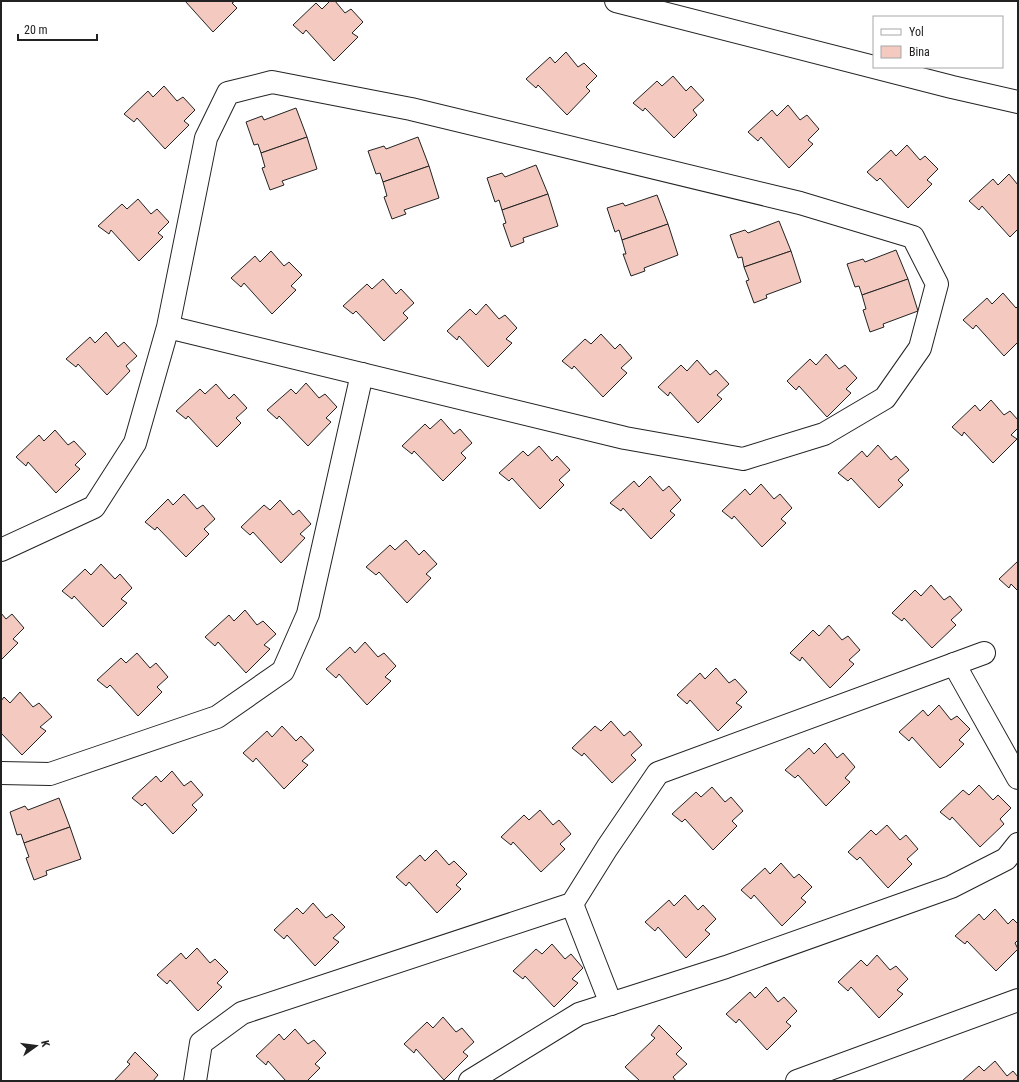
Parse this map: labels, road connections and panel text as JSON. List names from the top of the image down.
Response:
{
  "legend": ["Yol", "Bina"],
  "scale_bar": "20 m",
  "north": "right"
}
